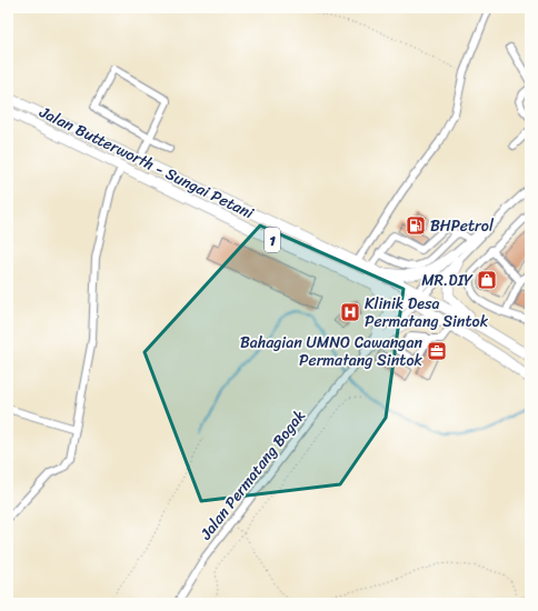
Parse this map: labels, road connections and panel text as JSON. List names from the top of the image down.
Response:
{
  "streets": {
    "highway": ["Jalan Butterworth - Sungai Petani", "1"],
    "street": ["Jalan Permatang Bogak"]
  },
  "crossings": [
    ["Jalan Butterworth - Sungai Petani", "Jalan Permatang Bogak"]
  ],
  "places": {
    "fuel station": ["BHPetrol"],
    "shop": ["MR.DIY"],
    "hospital": ["Klinik Desa Permatang Sintok"],
    "office": ["Bahagian UMNO Cawangan Permatang Sintok"]
  }
}
